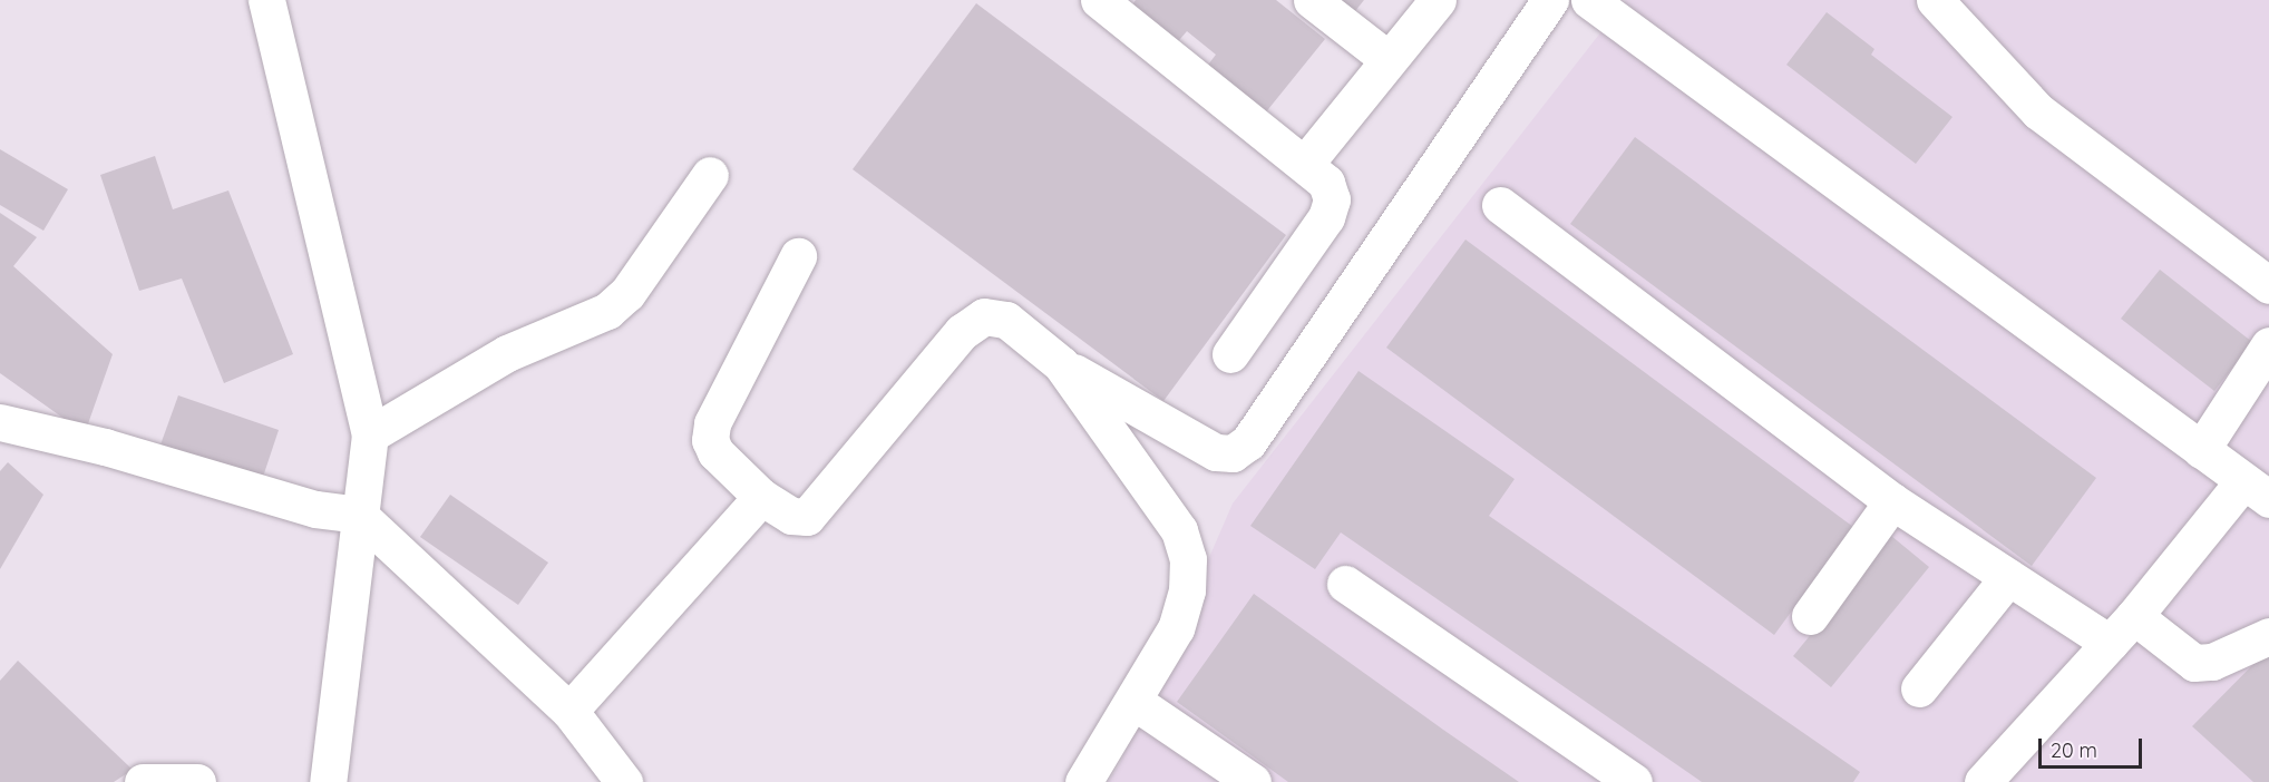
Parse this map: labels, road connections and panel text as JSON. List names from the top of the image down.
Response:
{
  "scale_bar": "20 m"
}
